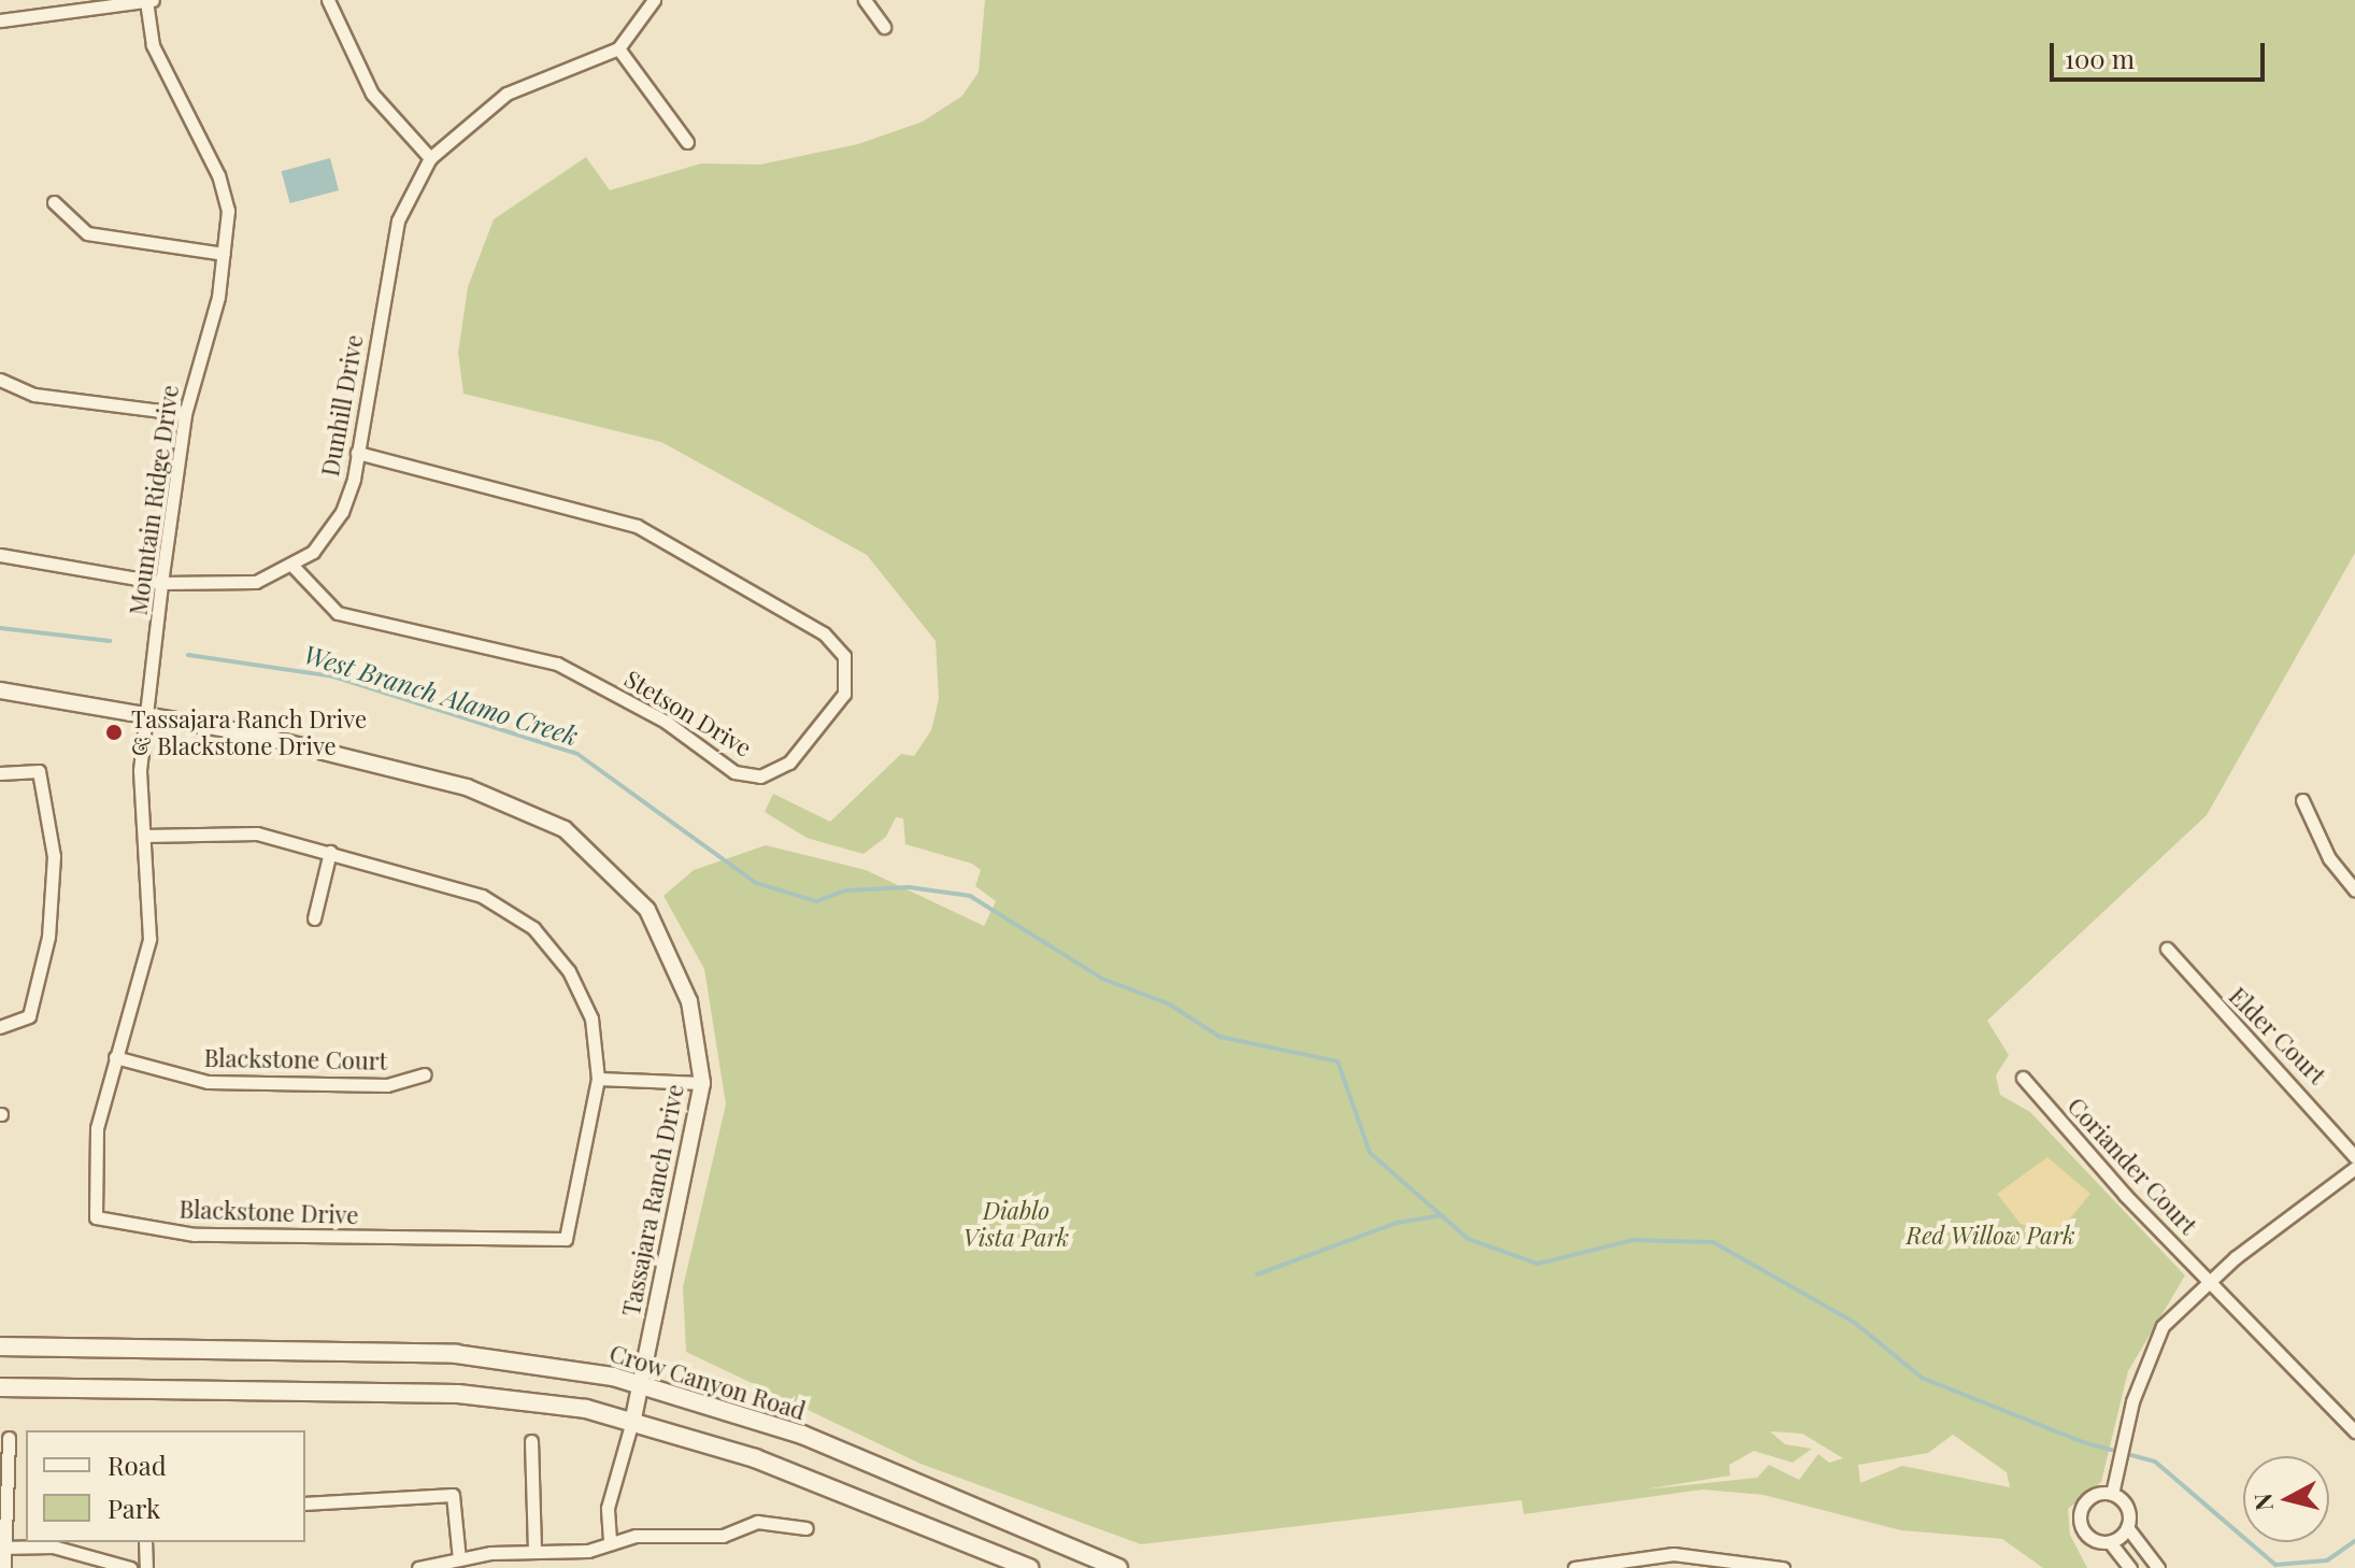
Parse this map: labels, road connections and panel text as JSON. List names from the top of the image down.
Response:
{
  "streets": {
    "main road": ["Crow Canyon Road"],
    "street": [
      "Dunhill Drive",
      "Mountain Ridge Drive",
      "Stetson Drive",
      "Elder Court",
      "Blackstone Court",
      "Coriander Court",
      "Tassajara Ranch Drive",
      "Blackstone Drive"
    ]
  },
  "crossings": [
    ["Dunhill Drive", "Mountain Ridge Drive"],
    ["Dunhill Drive", "Stetson Drive"],
    ["Mountain Ridge Drive", "Tassajara Ranch Drive"],
    ["Mountain Ridge Drive", "Blackstone Drive"],
    ["Blackstone Court", "Blackstone Drive"],
    ["Tassajara Ranch Drive", "Blackstone Drive"],
    ["Tassajara Ranch Drive", "Crow Canyon Road"]
  ],
  "water": ["West Branch Alamo Creek"],
  "parks": ["Diablo Vista Park", "Red Willow Park"],
  "places": ["Tassajara Ranch Drive & Blackstone Drive"],
  "legend": ["Road", "Park"],
  "scale_bar": "100 m",
  "north": "left"
}
